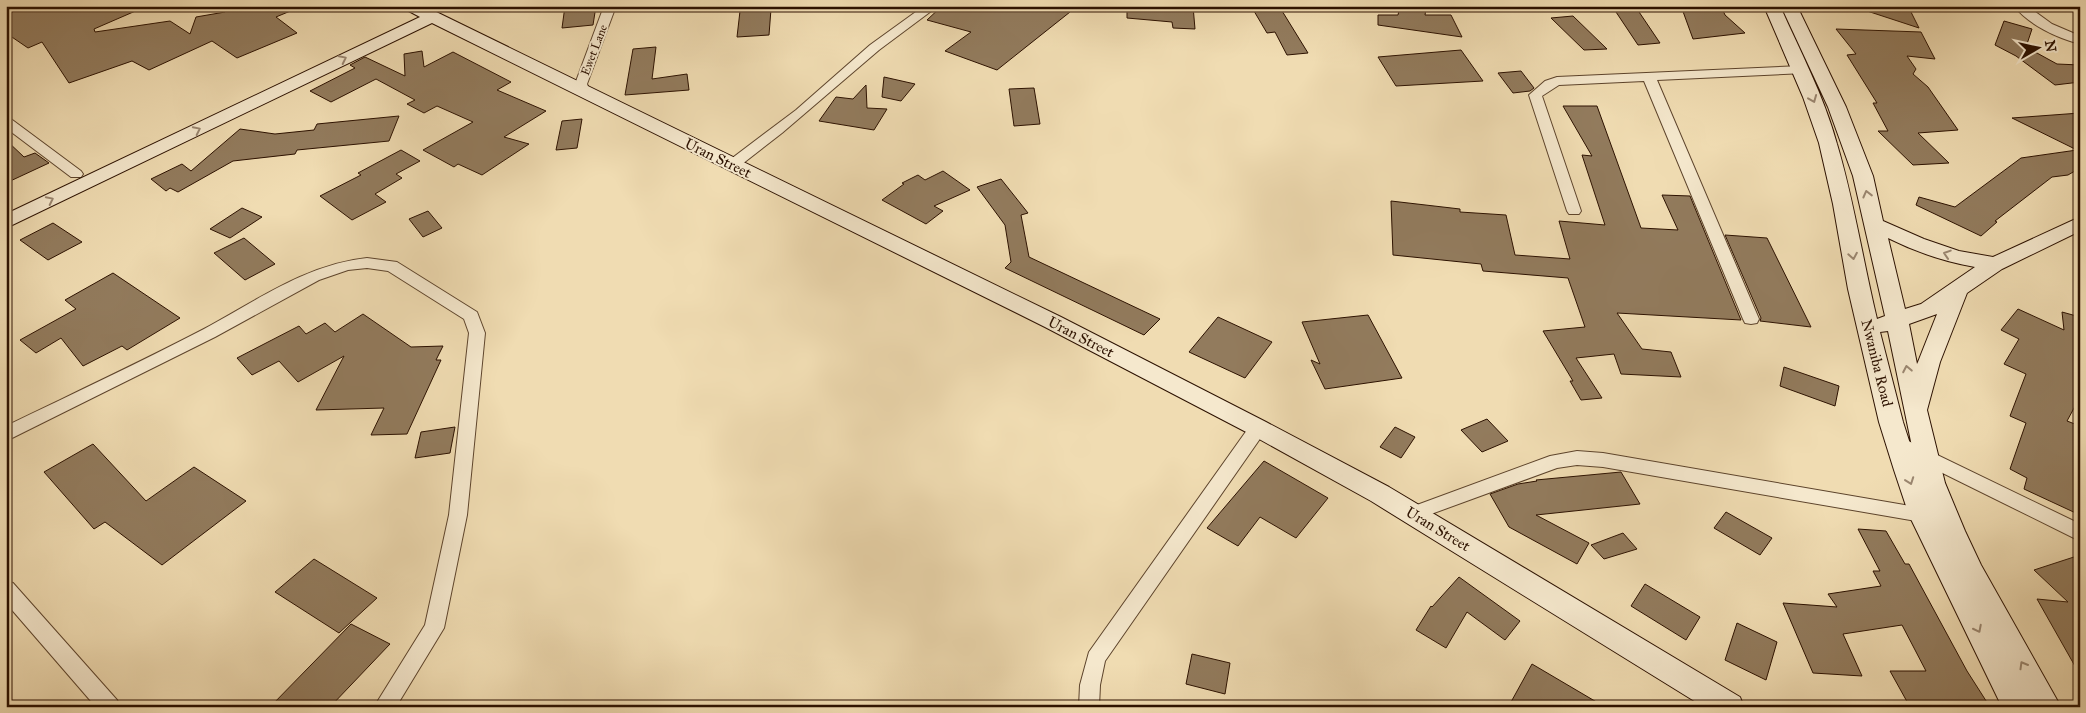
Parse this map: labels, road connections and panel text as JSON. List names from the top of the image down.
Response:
{
  "streets": {
    "street": ["Ewet Lane", "Uran Street", "Nwaniba Road"]
  },
  "crossings": [
    ["Ewet Lane", "Uran Street"]
  ],
  "north": "right"
}
